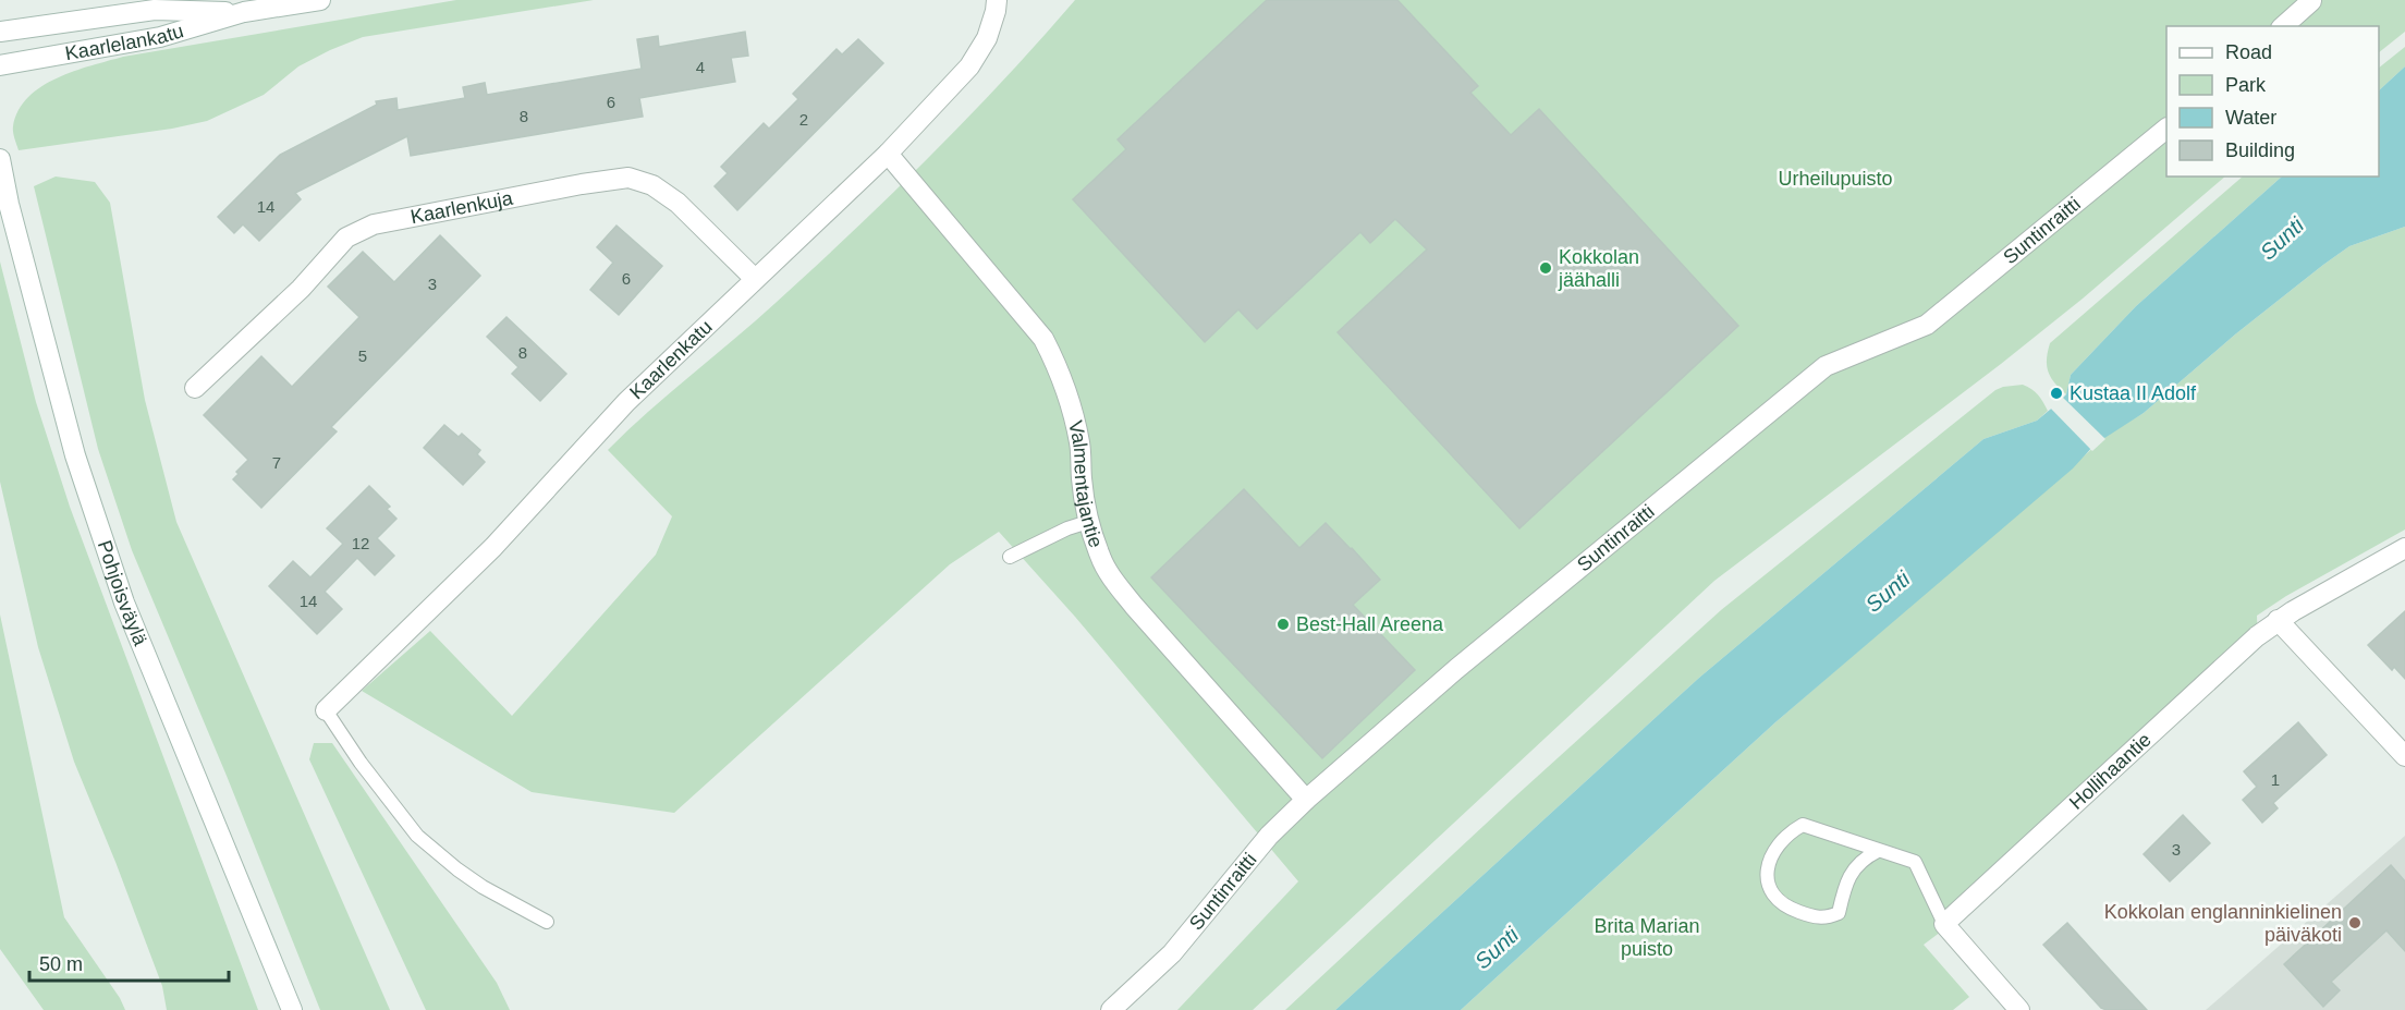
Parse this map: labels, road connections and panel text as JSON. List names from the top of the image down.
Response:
{
  "streets": {
    "street": [
      "Kaarlelankatu",
      "Kaarlenkuja",
      "Suntinraitti",
      "Kaarlenkatu",
      "Valmentajantie",
      "Pohjoisväylä",
      "Hollihaantie"
    ]
  },
  "crossings": [
    ["Kaarlenkuja", "Kaarlenkatu"],
    ["Suntinraitti", "Valmentajantie"],
    ["Kaarlenkatu", "Valmentajantie"]
  ],
  "water": ["Sunti"],
  "parks": ["Urheilupuisto", "Brita Marian puisto"],
  "places": [
    "Kokkolan jäähalli",
    "Kustaa II Adolf",
    "Best‑Hall Areena",
    "Kokkolan englanninkielinen päiväkoti"
  ],
  "house_numbers": [
    "4",
    "6",
    "8",
    "2",
    "14",
    "6",
    "3",
    "8",
    "5",
    "7",
    "12",
    "14",
    "1",
    "3"
  ],
  "legend": [
    "Road",
    "Park",
    "Water",
    "Building"
  ],
  "scale_bar": "50 m"
}
